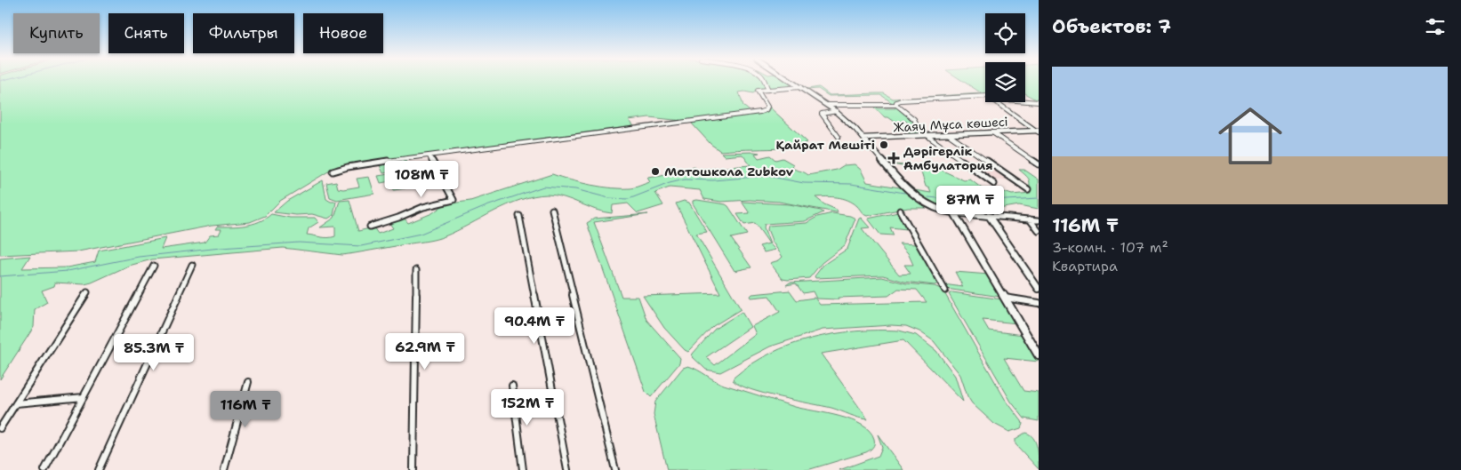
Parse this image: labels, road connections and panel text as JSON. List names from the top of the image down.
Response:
{
  "streets": {
    "street": ["Жаяу Мұса көшесі"]
  },
  "places": {
    "other": ["Қайрат Мешіті", "Мотошкола Zubkov"],
    "health": ["Дәрігерлік Амбулатория"]
  },
  "page": {
    "heading": "Объектов: 7",
    "chip": [
      "Купить",
      "Снять",
      "Фильтры",
      "Новое"
    ],
    "list": [
      {
        "name": "116M ₸",
        "note": "3-комн. · 107 m² · Квартира"
      }
    ],
    "price": [
      "108M ₸",
      "87M ₸",
      "90.4M ₸",
      "62.9M ₸",
      "85.3M ₸",
      "152M ₸",
      "116M ₸"
    ]
  }
}
